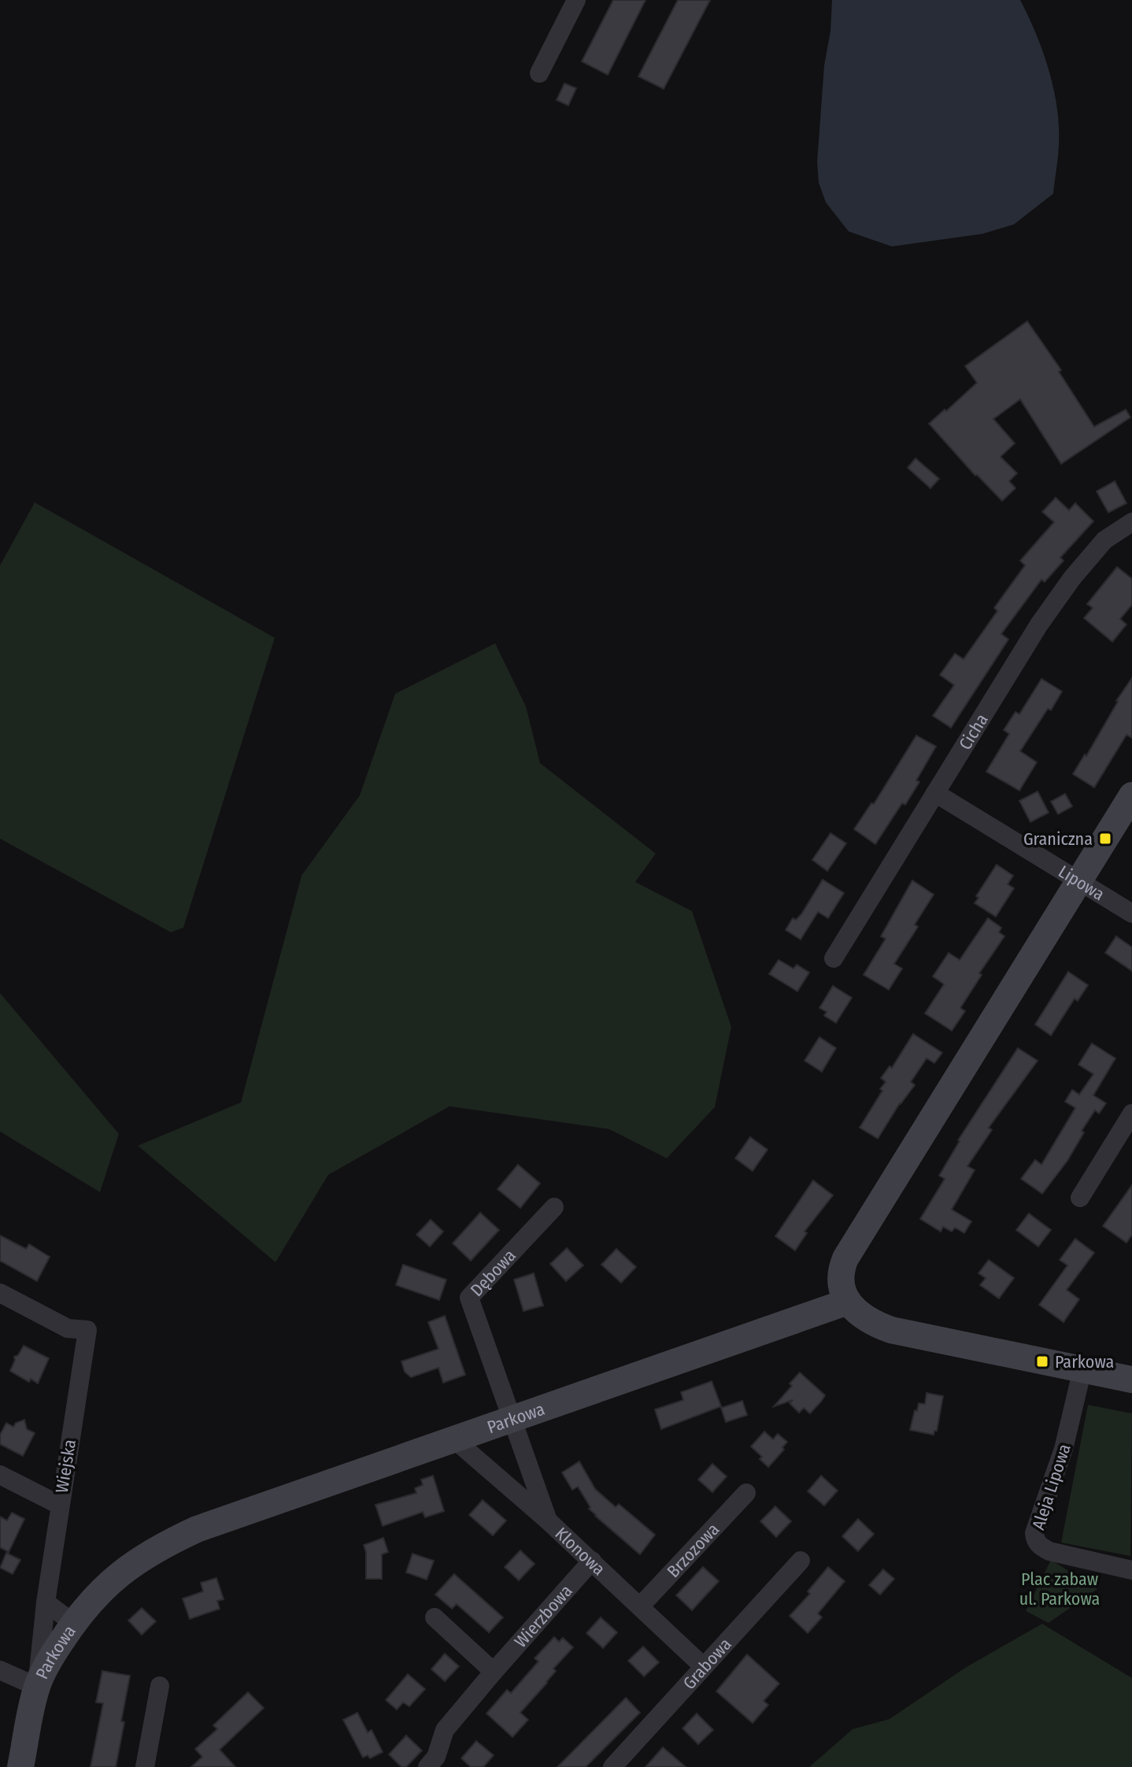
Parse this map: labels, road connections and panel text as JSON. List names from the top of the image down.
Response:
{
  "streets": {
    "street": [
      "Cicha",
      "Lipowa",
      "Dębowa",
      "Parkowa",
      "Wiejska",
      "Aleja Lipowa",
      "Brzozowa",
      "Klonowa",
      "Wierzbowa",
      "Grabowa"
    ]
  },
  "crossings": [
    ["Cicha", "Lipowa"],
    ["Dębowa", "Parkowa"],
    ["Parkowa", "Wiejska"],
    ["Parkowa", "Klonowa"],
    ["Brzozowa", "Klonowa"],
    ["Klonowa", "Wierzbowa"],
    ["Klonowa", "Grabowa"]
  ],
  "parks": ["Plac zabaw ul. Parkowa"],
  "places": {
    "transit": ["Graniczna", "Parkowa"]
  }
}
